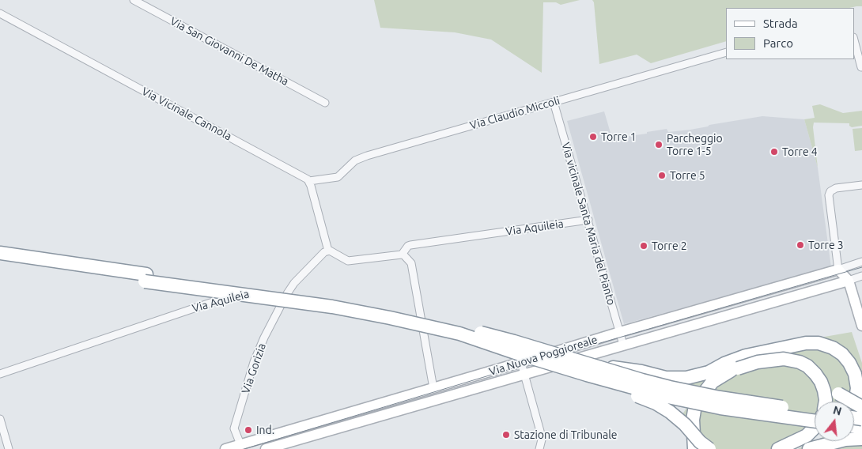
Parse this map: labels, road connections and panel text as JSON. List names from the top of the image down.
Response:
{
  "streets": {
    "main road": ["Via Nuova Poggioreale"],
    "street": [
      "Via San Giovanni De Matha",
      "Via Claudio Miccoli",
      "Via Vicinale Cannola",
      "Via vicinale Santa Maria del Pianto",
      "Via Aquileia",
      "Via Gorizia"
    ]
  },
  "crossings": [
    ["Via Claudio Miccoli", "Via Vicinale Cannola"],
    ["Via Claudio Miccoli", "Via vicinale Santa Maria del Pianto"],
    ["Via vicinale Santa Maria del Pianto", "Via Aquileia"],
    ["Via vicinale Santa Maria del Pianto", "Via Nuova Poggioreale"],
    ["Via Aquileia", "Via Gorizia"],
    ["Via Nuova Poggioreale", "Via Gorizia"]
  ],
  "places": [
    "Torre 1",
    "Parcheggio Torre 1-5",
    "Torre 4",
    "Torre 5",
    "Torre 3",
    "Torre 2",
    "Ind.",
    "Stazione di Tribunale"
  ],
  "legend": ["Strada", "Parco"],
  "north": "top"
}
